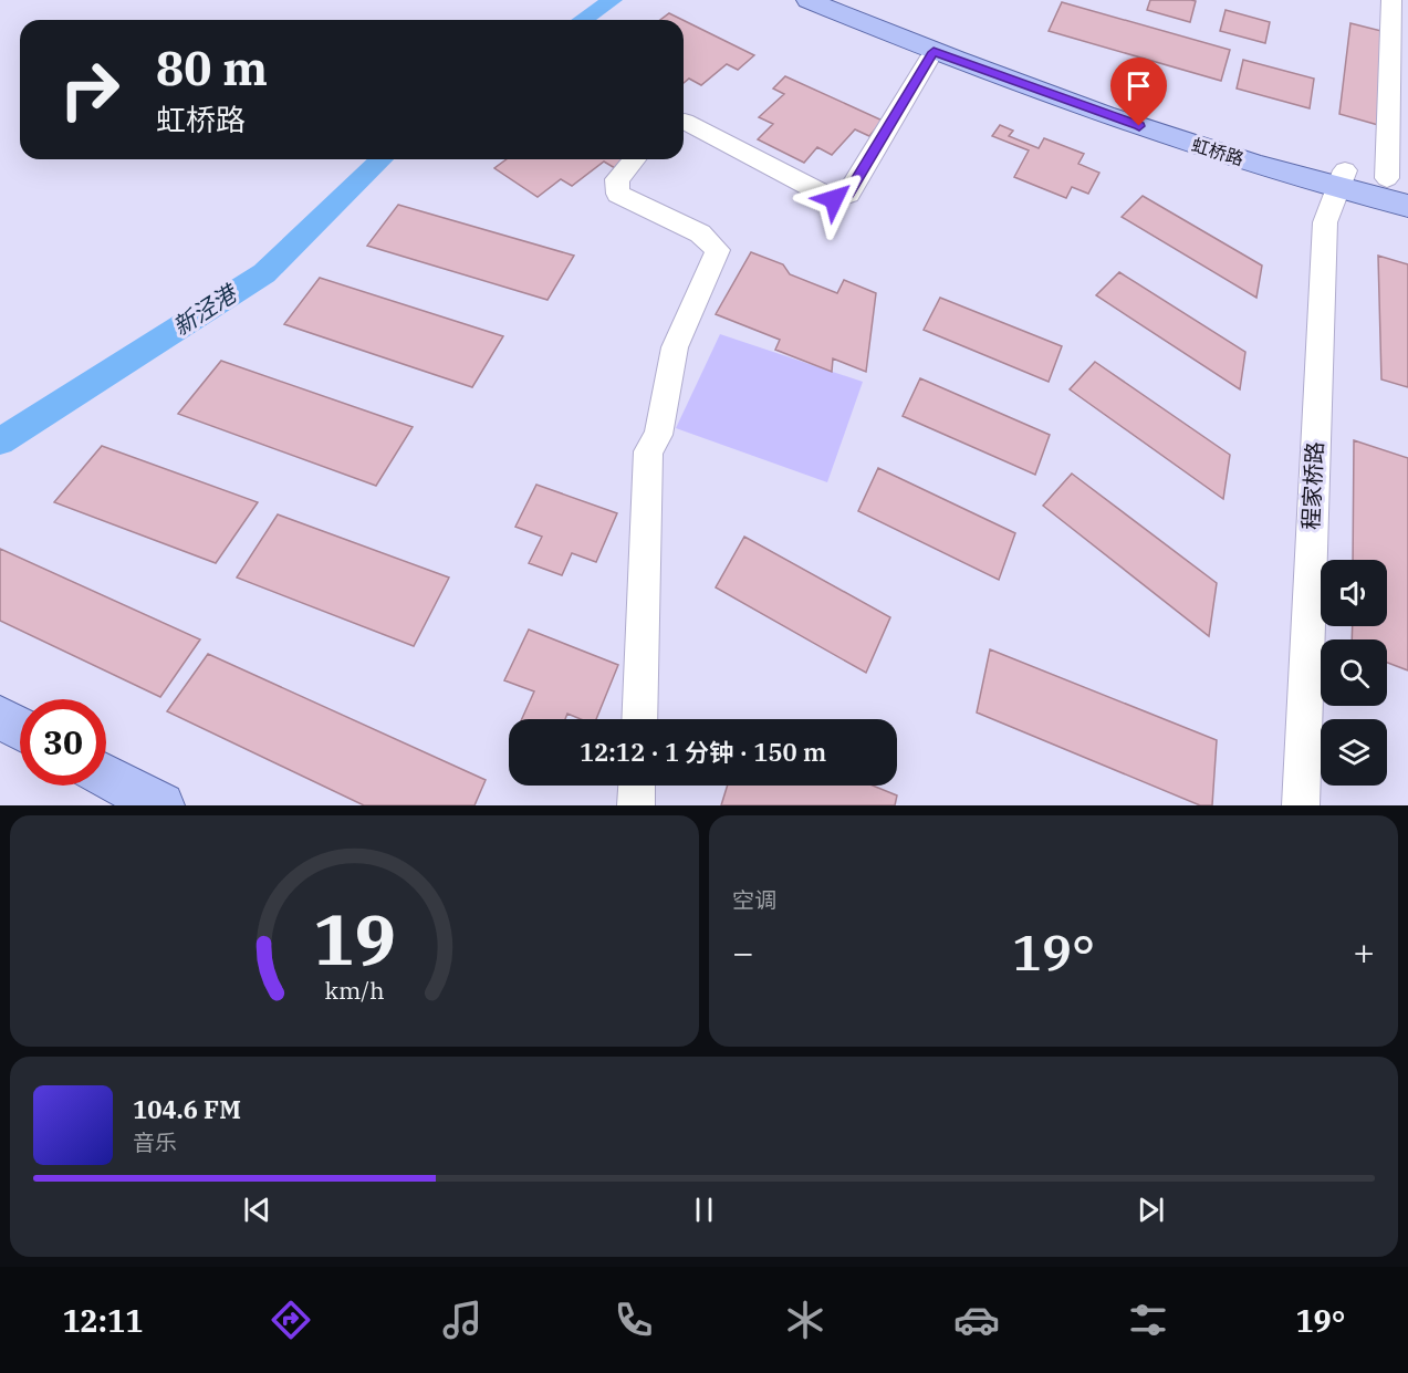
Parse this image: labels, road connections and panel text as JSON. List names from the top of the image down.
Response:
{
  "streets": {
    "main road": ["虹桥路"],
    "street": ["程家桥路"]
  },
  "crossings": [
    ["虹桥路", "程家桥路"]
  ],
  "water": ["新泾港"],
  "page": {
    "turn": ["80 m", "虹桥路"],
    "limit": "30",
    "trip": "12:12 · 1 分钟 · 150 m",
    "tile": "空调",
    "heat": ["−", "19°", "+"],
    "song": ["104.6 FM", "音乐"],
    "tabs": ["12:11", "19°"],
    "gauge": ["19", "km/h"]
  }
}
